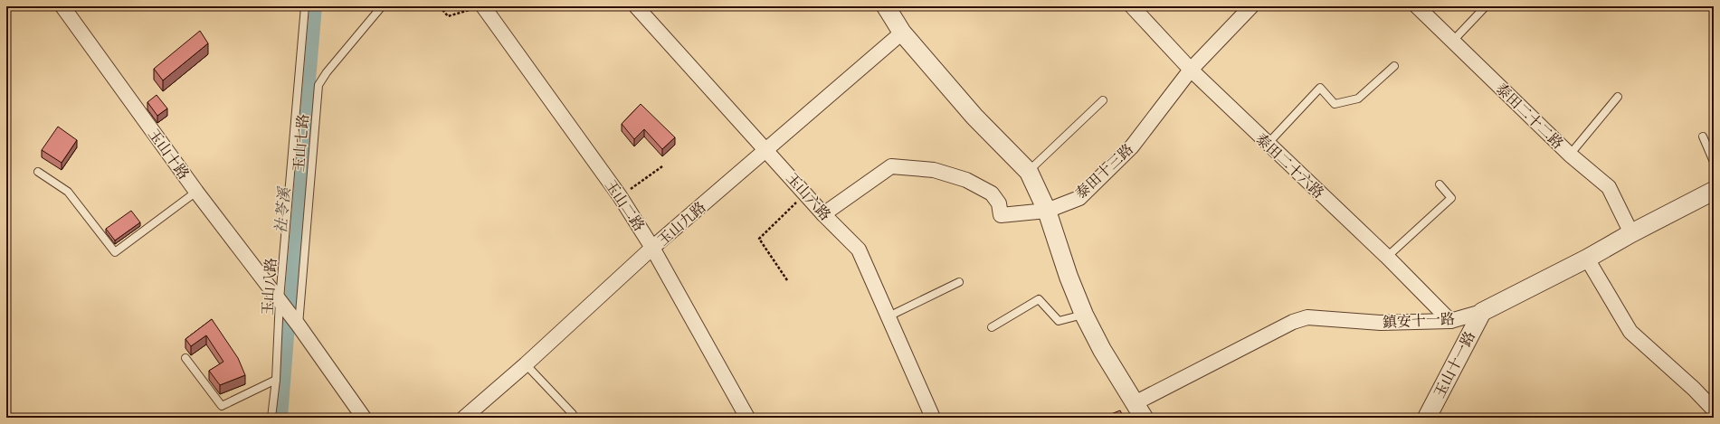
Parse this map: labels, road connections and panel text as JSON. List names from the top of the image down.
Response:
{
  "streets": {
    "street": [
      "泰田二十二路",
      "玉山十路",
      "泰田二十六路",
      "泰田十三路",
      "玉山六路",
      "玉山二路",
      "玉山九路",
      "鎮安十一路",
      "玉山十一路"
    ],
    "lane": ["玉山七路", "玉山八路"]
  },
  "crossings": [
    ["泰田二十二路", "鎮安十一路"],
    ["玉山七路", "玉山十路"],
    ["玉山十路", "玉山八路"],
    ["泰田二十六路", "泰田十三路"],
    ["泰田二十六路", "鎮安十一路"],
    ["泰田十三路", "玉山六路"],
    ["玉山六路", "玉山九路"],
    ["玉山二路", "玉山九路"],
    ["鎮安十一路", "玉山十一路"]
  ],
  "water": ["社苓溪"]
}
